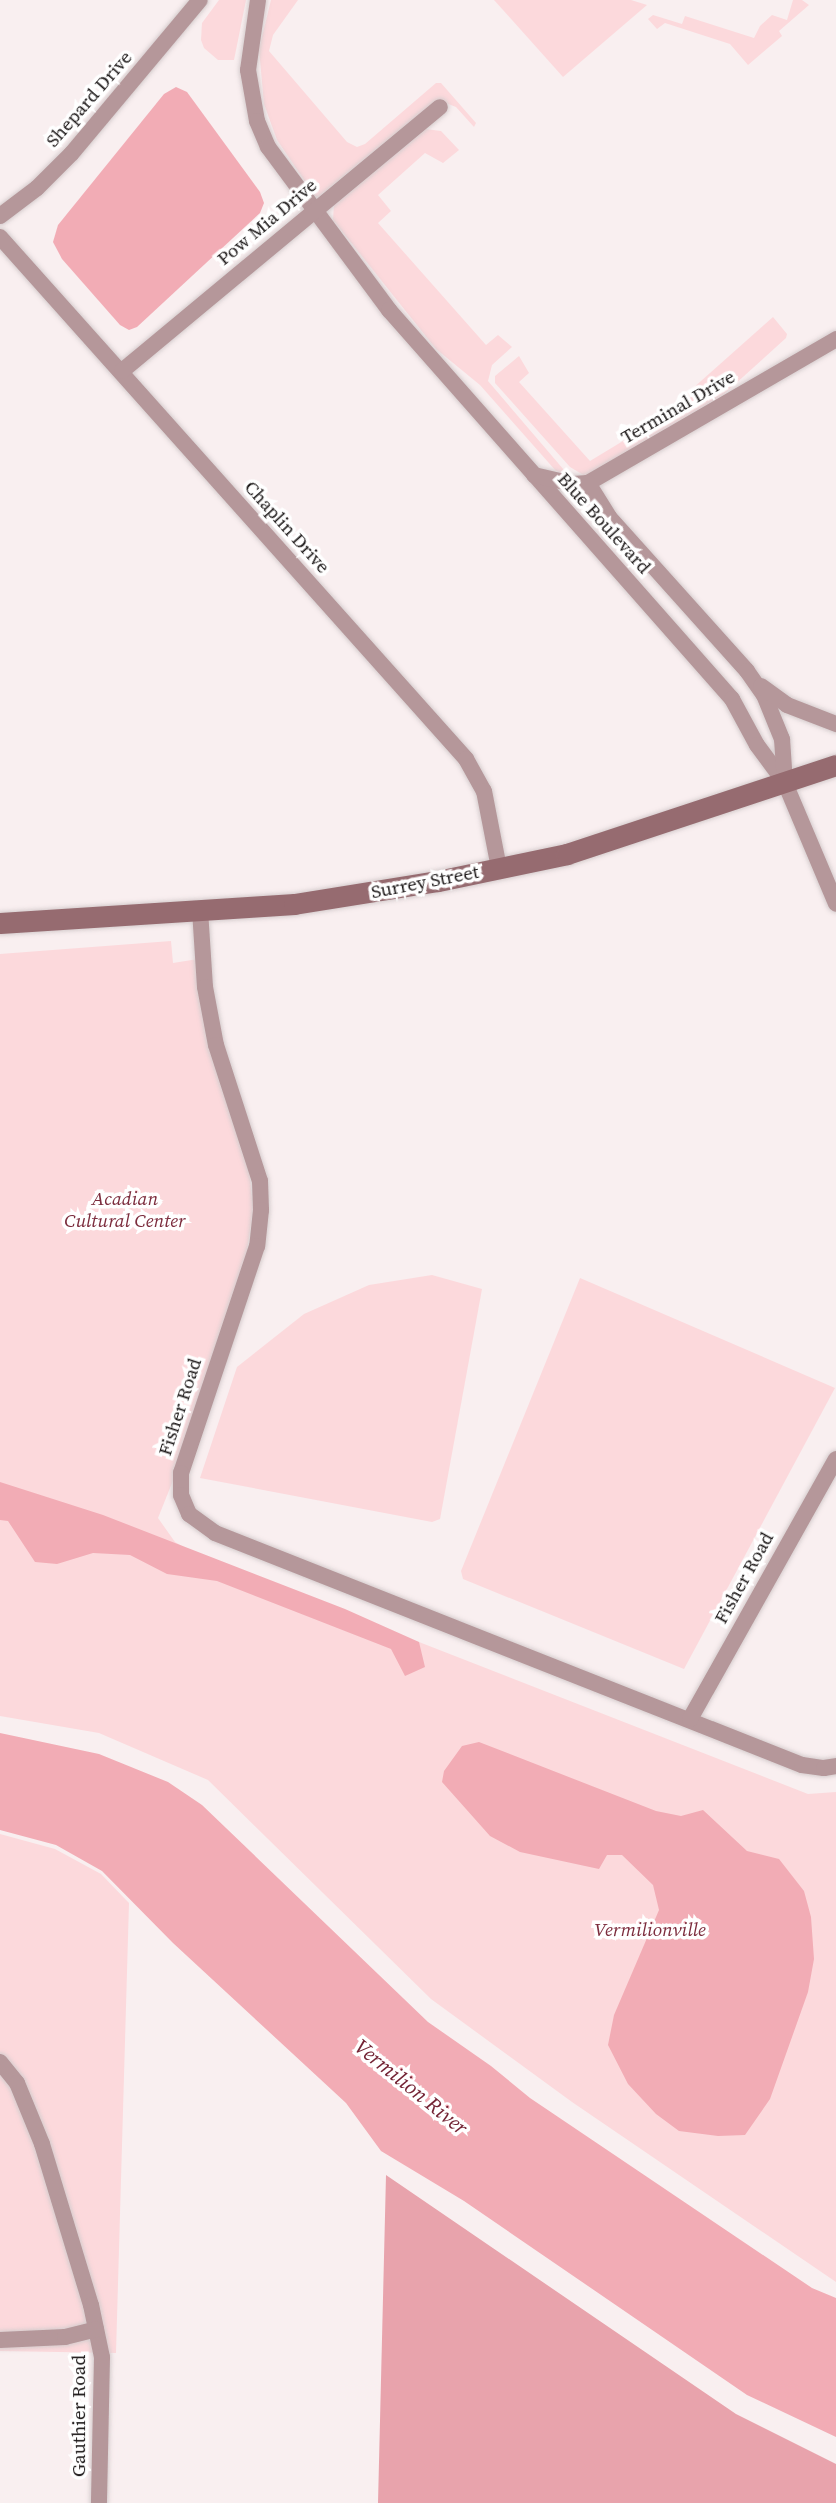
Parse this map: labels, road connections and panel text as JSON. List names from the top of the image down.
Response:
{
  "streets": {
    "street": [
      "Shepard Drive",
      "Pow Mia Drive",
      "Terminal Drive",
      "Blue Boulevard",
      "Chaplin Drive",
      "Surrey Street",
      "Fisher Road",
      "Gauthier Road"
    ]
  },
  "crossings": [
    ["Pow Mia Drive", "Blue Boulevard"],
    ["Pow Mia Drive", "Chaplin Drive"],
    ["Terminal Drive", "Blue Boulevard"],
    ["Blue Boulevard", "Surrey Street"],
    ["Chaplin Drive", "Surrey Street"],
    ["Surrey Street", "Fisher Road"]
  ],
  "water": ["Vermilion River"],
  "parks": ["Acadian Cultural Center", "Vermilionville"]
}
